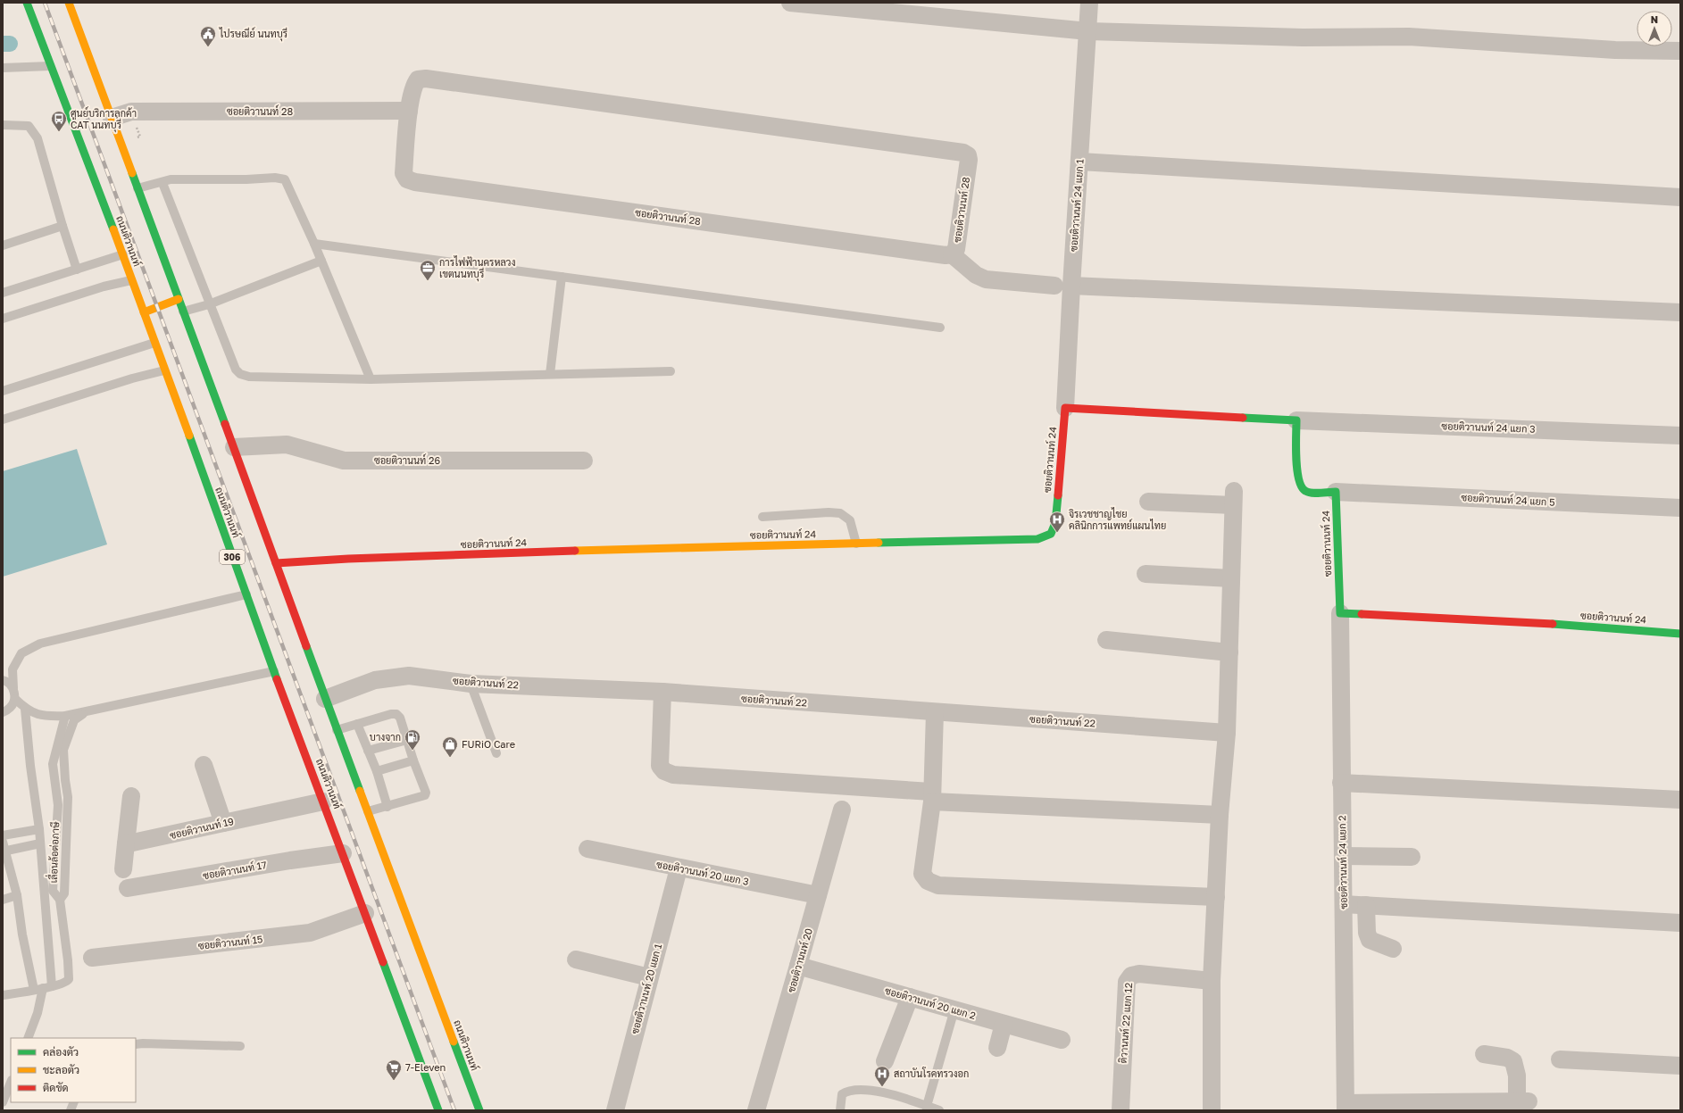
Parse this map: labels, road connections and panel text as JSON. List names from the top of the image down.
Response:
{
  "streets": {
    "main road": ["ถนนติวานนท์", "ซอยติวานนท์ 24", "306"],
    "street": [
      "ซอยติวานนท์ 28",
      "ซอยติวานนท์ 24 แยก 1",
      "ซอยติวานนท์ 24 แยก 3",
      "ซอยติวานนท์ 26",
      "ซอยติวานนท์ 24 แยก 5",
      "ซอยติวานนท์ 22",
      "ซอยติวานนท์ 19",
      "ซอยติวานนท์ 24 แยก 2",
      "ซอยติวานนท์ 17",
      "ซอยติวานนท์ 20 แยก 3",
      "ซอยติวานนท์ 15",
      "ซอยติวานนท์ 20",
      "ซอยติวานนท์ 20 แยก 1",
      "ซอยติวานนท์ 20 แยก 2",
      "ติวานนท์ 22 แยก 12"
    ],
    "lane": ["เลื่อนล้อต่อภาษี"]
  },
  "crossings": [
    ["ซอยติวานนท์ 28", "ถนนติวานนท์"],
    ["ซอยติวานนท์ 24 แยก 1", "ซอยติวานนท์ 24"],
    ["ถนนติวานนท์", "ซอยติวานนท์ 24"],
    ["ถนนติวานนท์", "ซอยติวานนท์ 26"],
    ["ถนนติวานนท์", "ซอยติวานนท์ 22"],
    ["ถนนติวานนท์", "ซอยติวานนท์ 19"],
    ["ถนนติวานนท์", "ซอยติวานนท์ 17"],
    ["ถนนติวานนท์", "ซอยติวานนท์ 15"],
    ["ซอยติวานนท์ 24", "ซอยติวานนท์ 24 แยก 5"],
    ["ซอยติวานนท์ 24", "ซอยติวานนท์ 24 แยก 2"],
    ["ซอยติวานนท์ 20 แยก 3", "ซอยติวานนท์ 20"],
    ["ซอยติวานนท์ 20 แยก 3", "ซอยติวานนท์ 20 แยก 1"],
    ["ซอยติวานนท์ 20", "ซอยติวานนท์ 20 แยก 2"]
  ],
  "places": {
    "public building": ["ไปรษณีย์ นนทบุรี"],
    "bus stop": ["ศูนย์บริการลูกค้า CAT นนทบุรี"],
    "office": ["การไฟฟ้านครหลวง เขตนนทบุรี"],
    "hospital": ["จิรเวชชาญไชย คลินิกการแพทย์แผนไทย", "สถาบันโรคทรวงอก"],
    "fuel station": ["บางจาก"],
    "shop": ["FURiO Care"],
    "supermarket": ["7-Eleven"]
  },
  "legend": ["คล่องตัว", "ชะลอตัว", "ติดขัด"],
  "north": "top"
}
